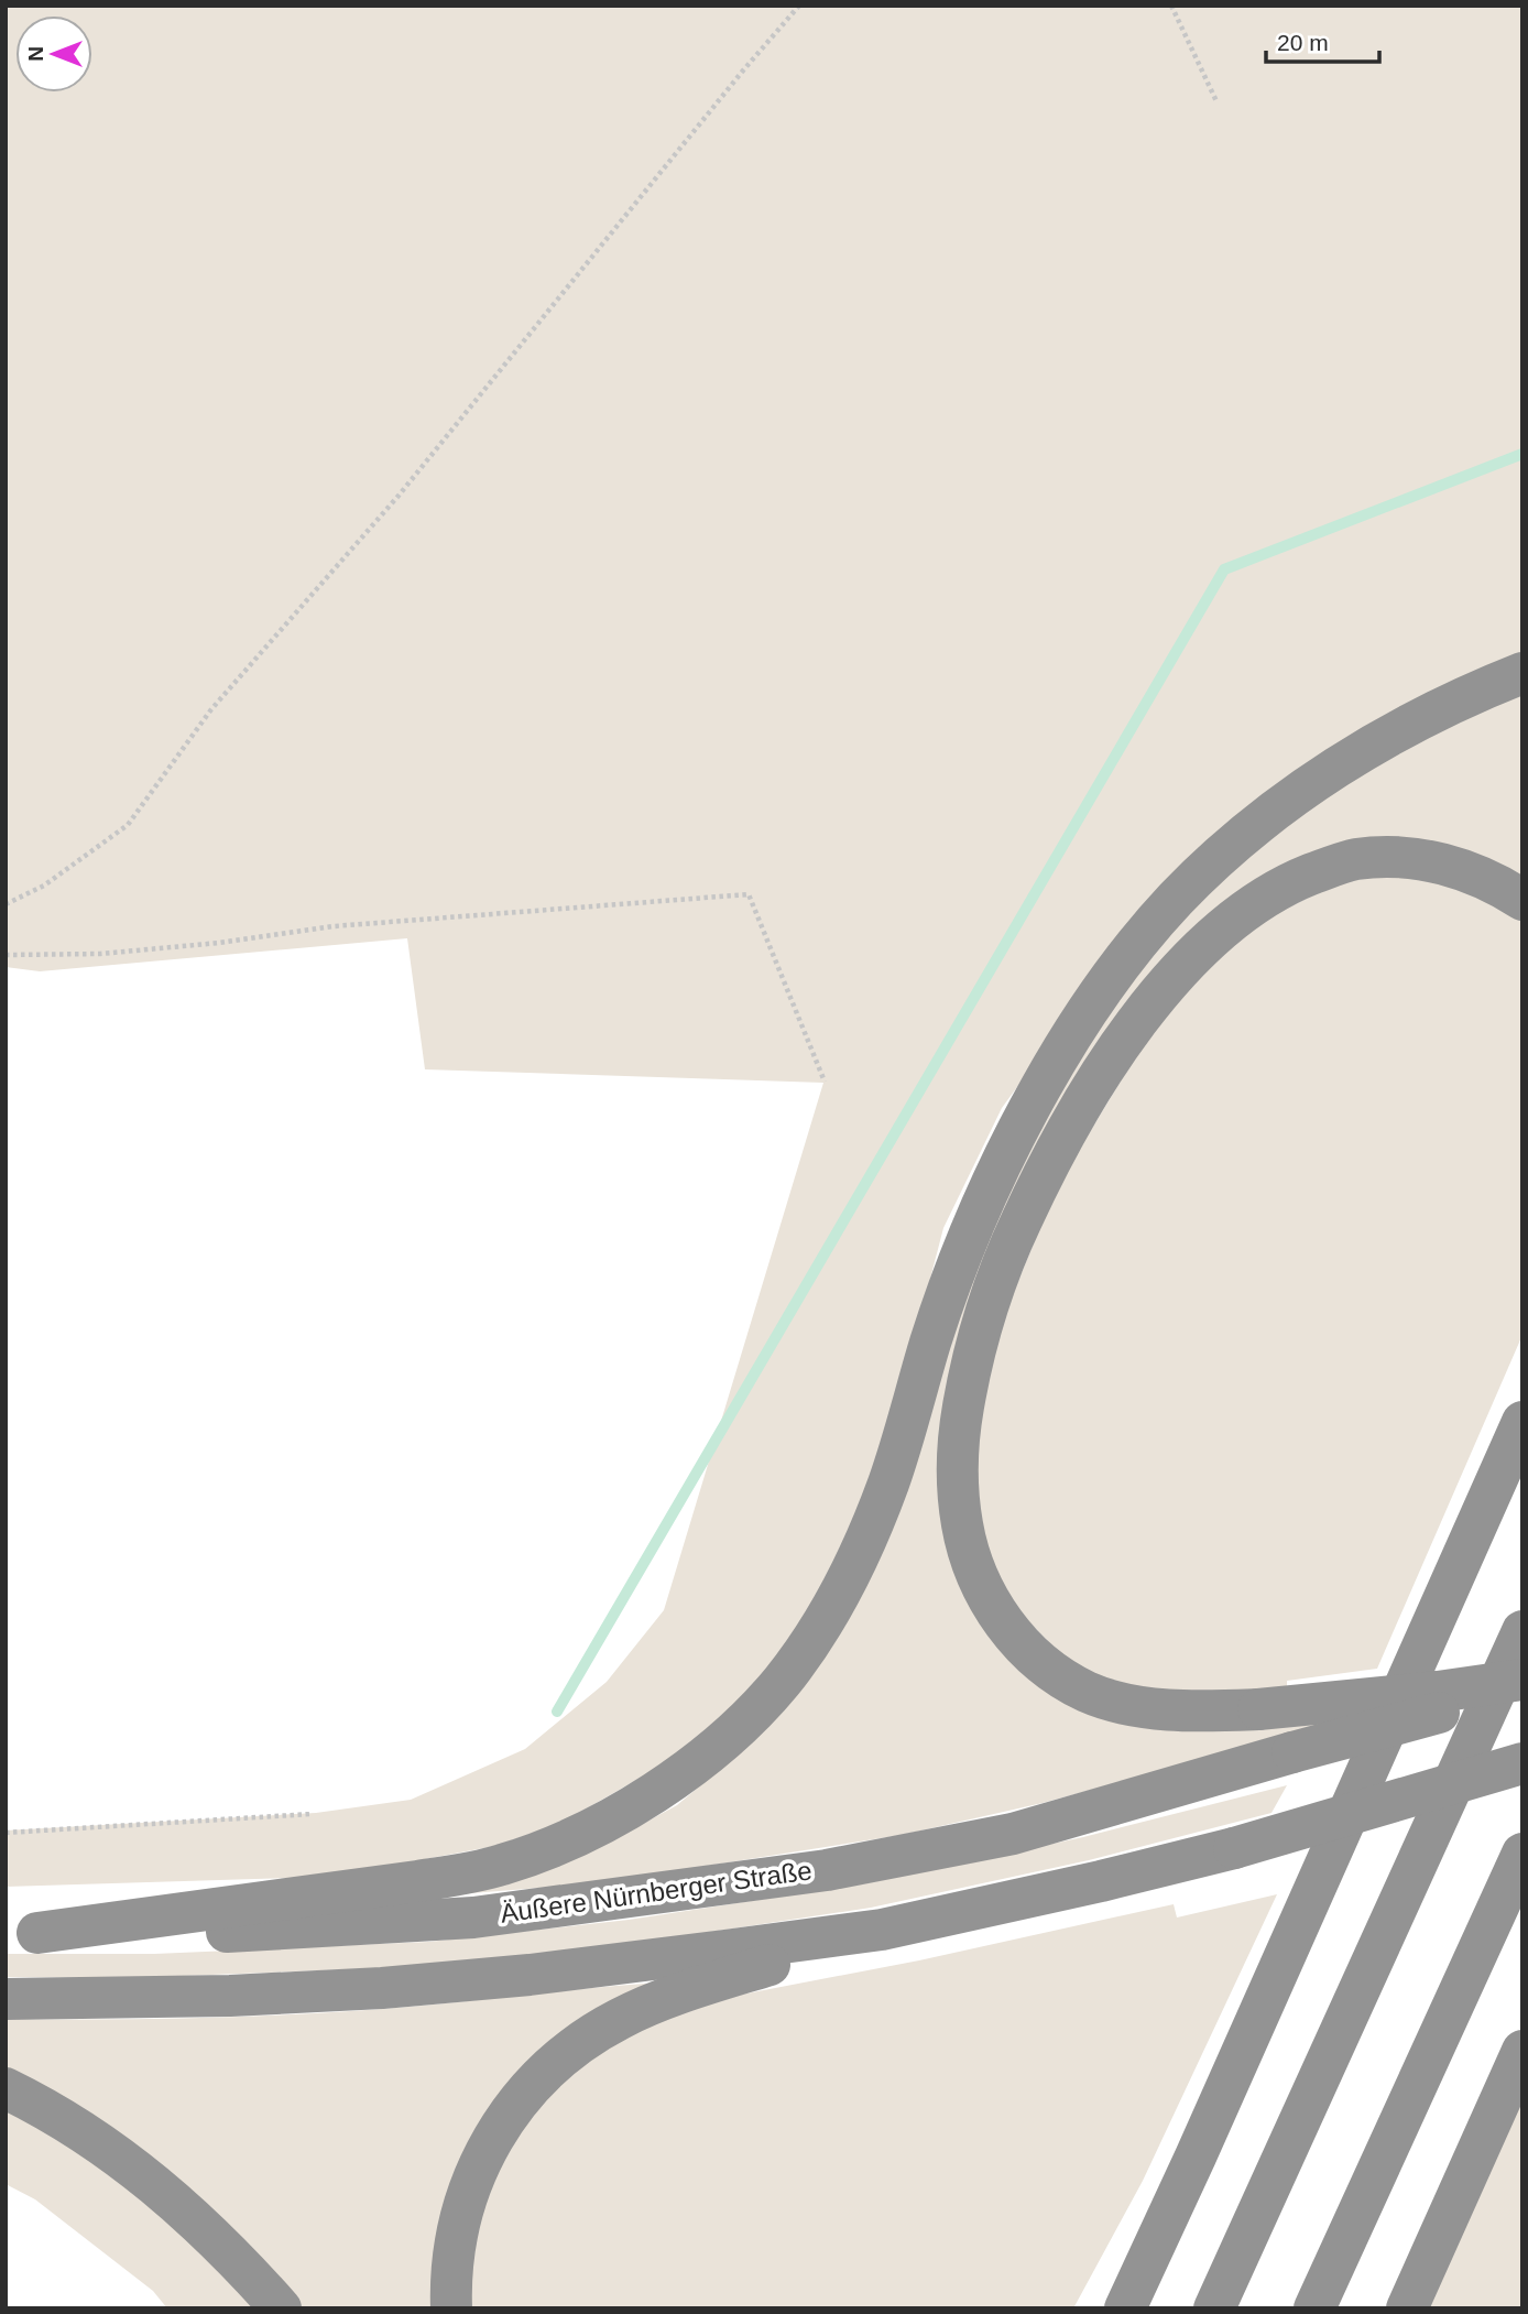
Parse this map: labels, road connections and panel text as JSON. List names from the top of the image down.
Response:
{
  "streets": {
    "highway": ["Äußere Nürnberger Straße"]
  },
  "scale_bar": "20 m",
  "north": "left"
}
